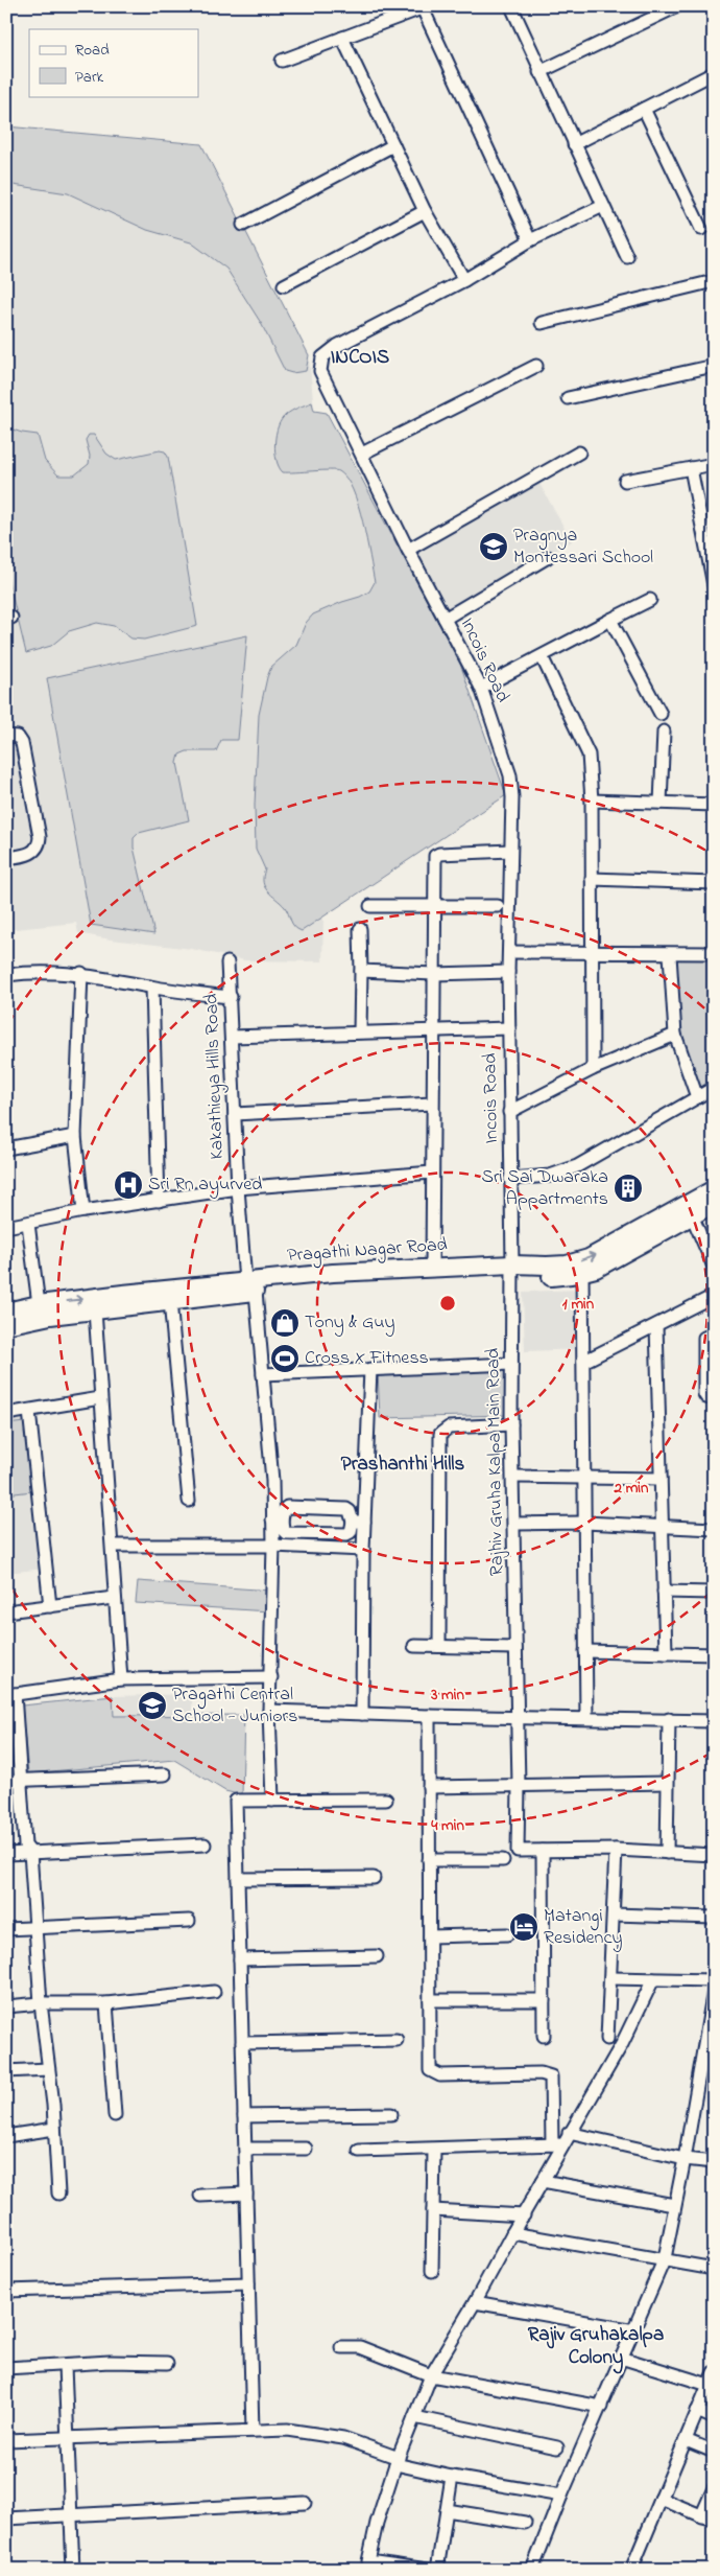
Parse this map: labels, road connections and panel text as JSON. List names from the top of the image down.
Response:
{
  "streets": {
    "main road": ["Pragathi Nagar Road"],
    "street": ["Incois Road", "Kakathieya Hills Road", "Rajhiv Gruha Kalpa Main Road"]
  },
  "crossings": [
    ["Incois Road", "Pragathi Nagar Road"],
    ["Incois Road", "Rajhiv Gruha Kalpa Main Road"],
    ["Kakathieya Hills Road", "Pragathi Nagar Road"],
    ["Pragathi Nagar Road", "Rajhiv Gruha Kalpa Main Road"]
  ],
  "districts": ["INCOIS", "Prashanthi Hills", "Rajiv Gruhakalpa Colony"],
  "places": {
    "school or university": ["Pragnya Montessari School", "Pragathi Central School - Juniors"],
    "hospital": ["Sri Rn ayurved"],
    "building": ["Sri Sai Dwaraka Appartments"],
    "shop": ["Tony & Guy"],
    "sports": ["Cross X Fitness"],
    "hotel": ["Matangi Residency"]
  },
  "legend": ["Road", "Park"],
  "rings": [
    "1 min",
    "2 min",
    "3 min",
    "4 min"
  ]
}
